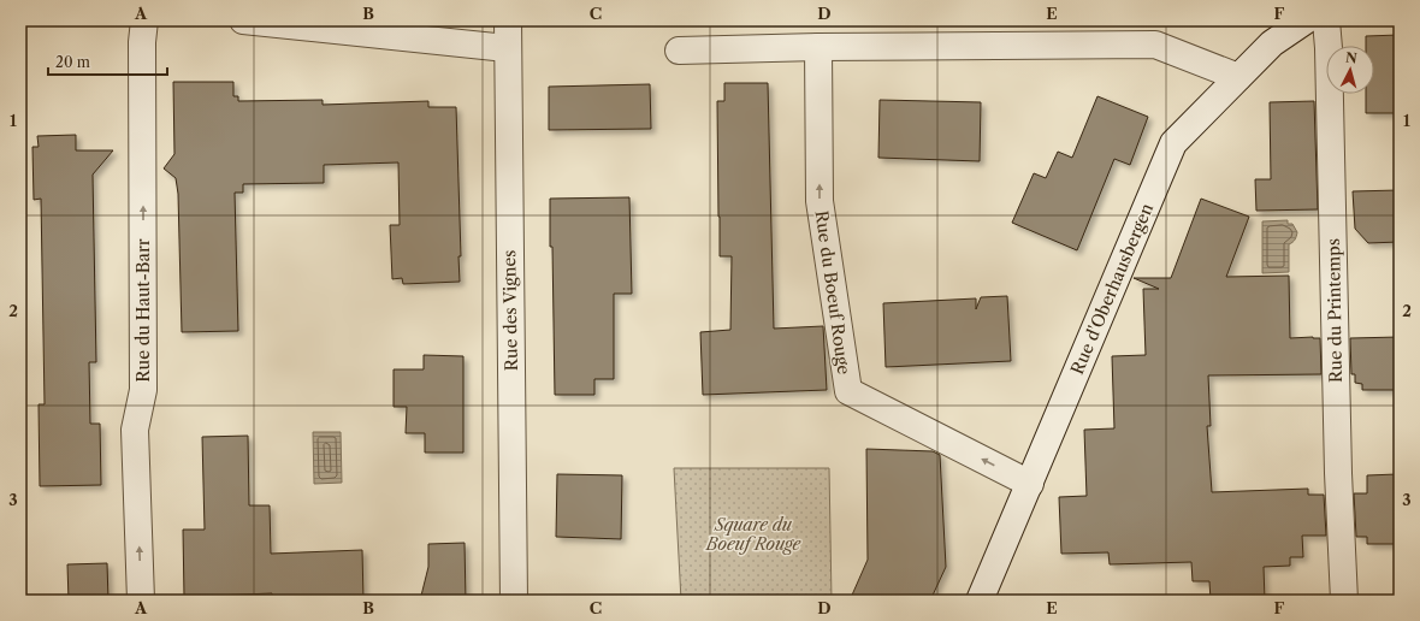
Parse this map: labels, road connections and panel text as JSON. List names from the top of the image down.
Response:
{
  "streets": {
    "street": [
      "Rue d'Oberhausbergen",
      "Rue du Boeuf Rouge",
      "Rue du Haut-Barr",
      "Rue des Vignes",
      "Rue du Printemps"
    ]
  },
  "crossings": [
    ["Rue d'Oberhausbergen", "Rue du Boeuf Rouge"]
  ],
  "one_way": ["Rue du Boeuf Rouge", "Rue du Haut-Barr"],
  "parks": ["Square du Boeuf Rouge"],
  "scale_bar": "20 m",
  "north": "top",
  "grid": {
    "columns": [
      "A",
      "B",
      "C",
      "D",
      "E",
      "F"
    ],
    "rows": ["1", "2", "3"]
  }
}
